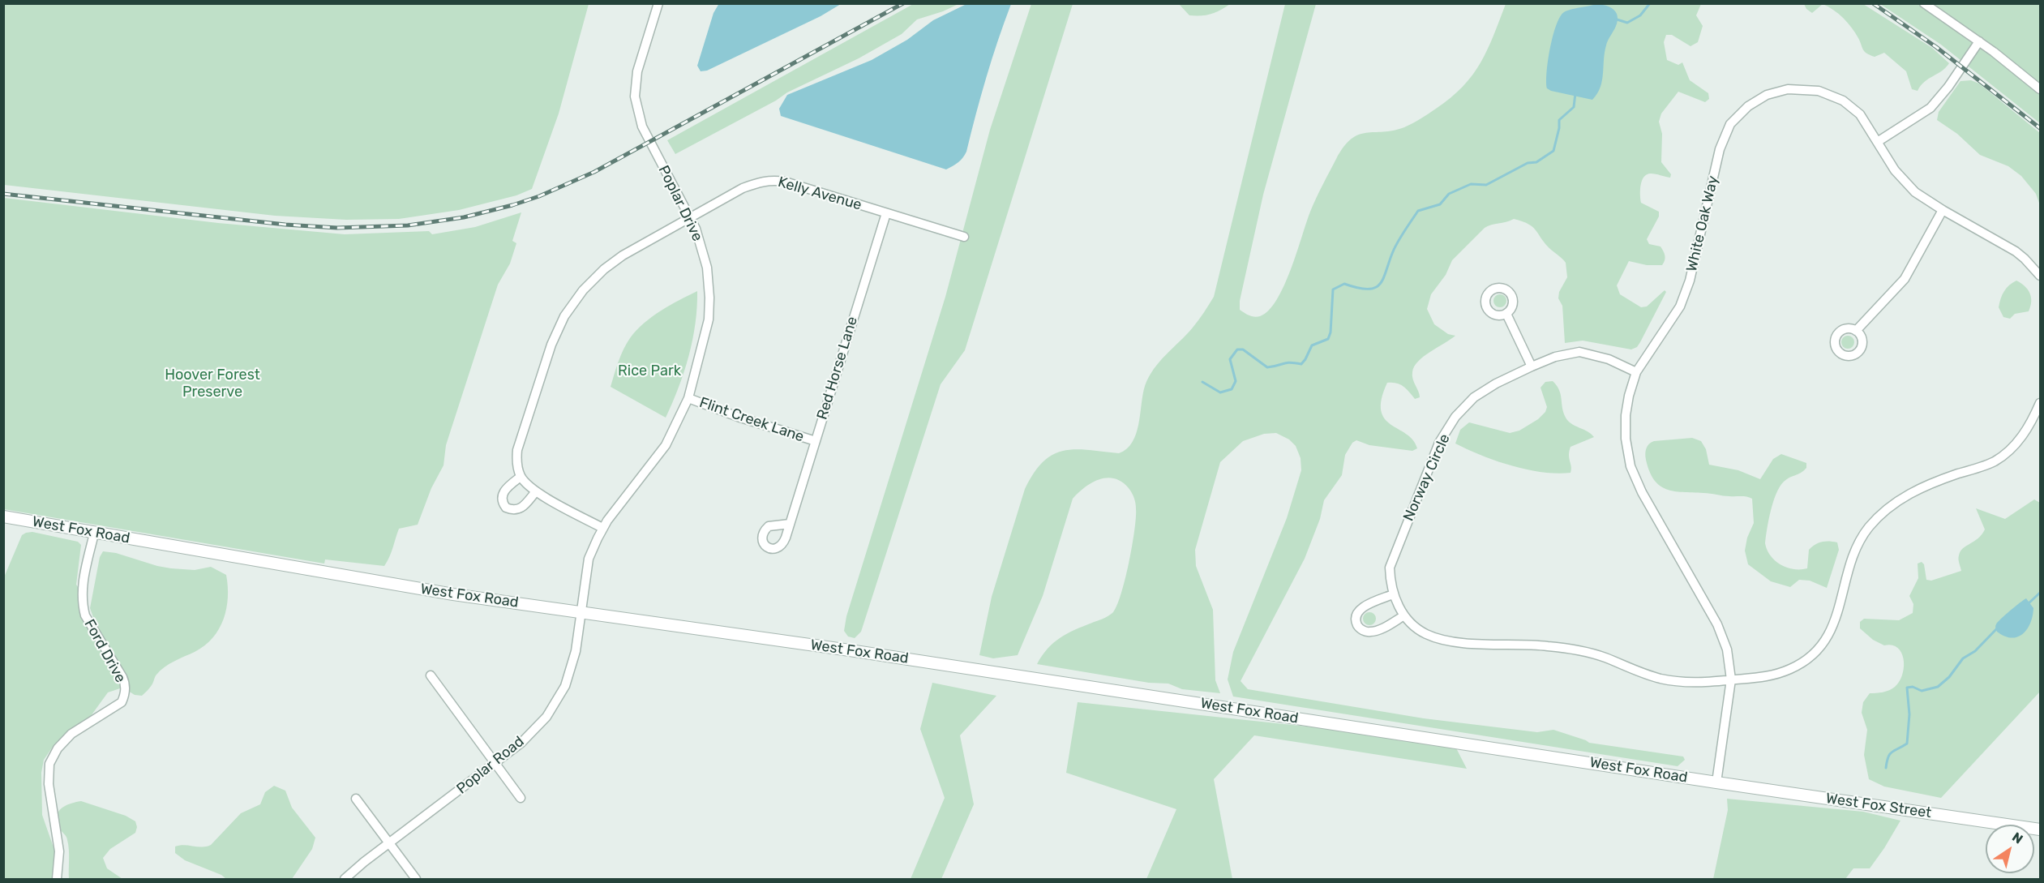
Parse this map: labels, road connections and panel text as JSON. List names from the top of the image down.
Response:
{
  "streets": {
    "street": [
      "Kelly Avenue",
      "Poplar Drive",
      "White Oak Way",
      "Red Horse Lane",
      "Flint Creek Lane",
      "Norway Circle",
      "West Fox Road",
      "Ford Drive",
      "Poplar Road",
      "West Fox Street"
    ]
  },
  "crossings": [
    ["Kelly Avenue", "Poplar Drive"],
    ["Kelly Avenue", "Red Horse Lane"],
    ["Poplar Drive", "Flint Creek Lane"],
    ["Poplar Drive", "West Fox Road"],
    ["Poplar Drive", "Poplar Road"],
    ["White Oak Way", "Norway Circle"],
    ["White Oak Way", "West Fox Road"],
    ["White Oak Way", "West Fox Street"],
    ["Red Horse Lane", "Flint Creek Lane"],
    ["West Fox Road", "Ford Drive"],
    ["West Fox Road", "Poplar Road"],
    ["West Fox Road", "West Fox Street"]
  ],
  "parks": ["Rice Park", "Hoover Forest Preserve"],
  "north": "top right"
}
